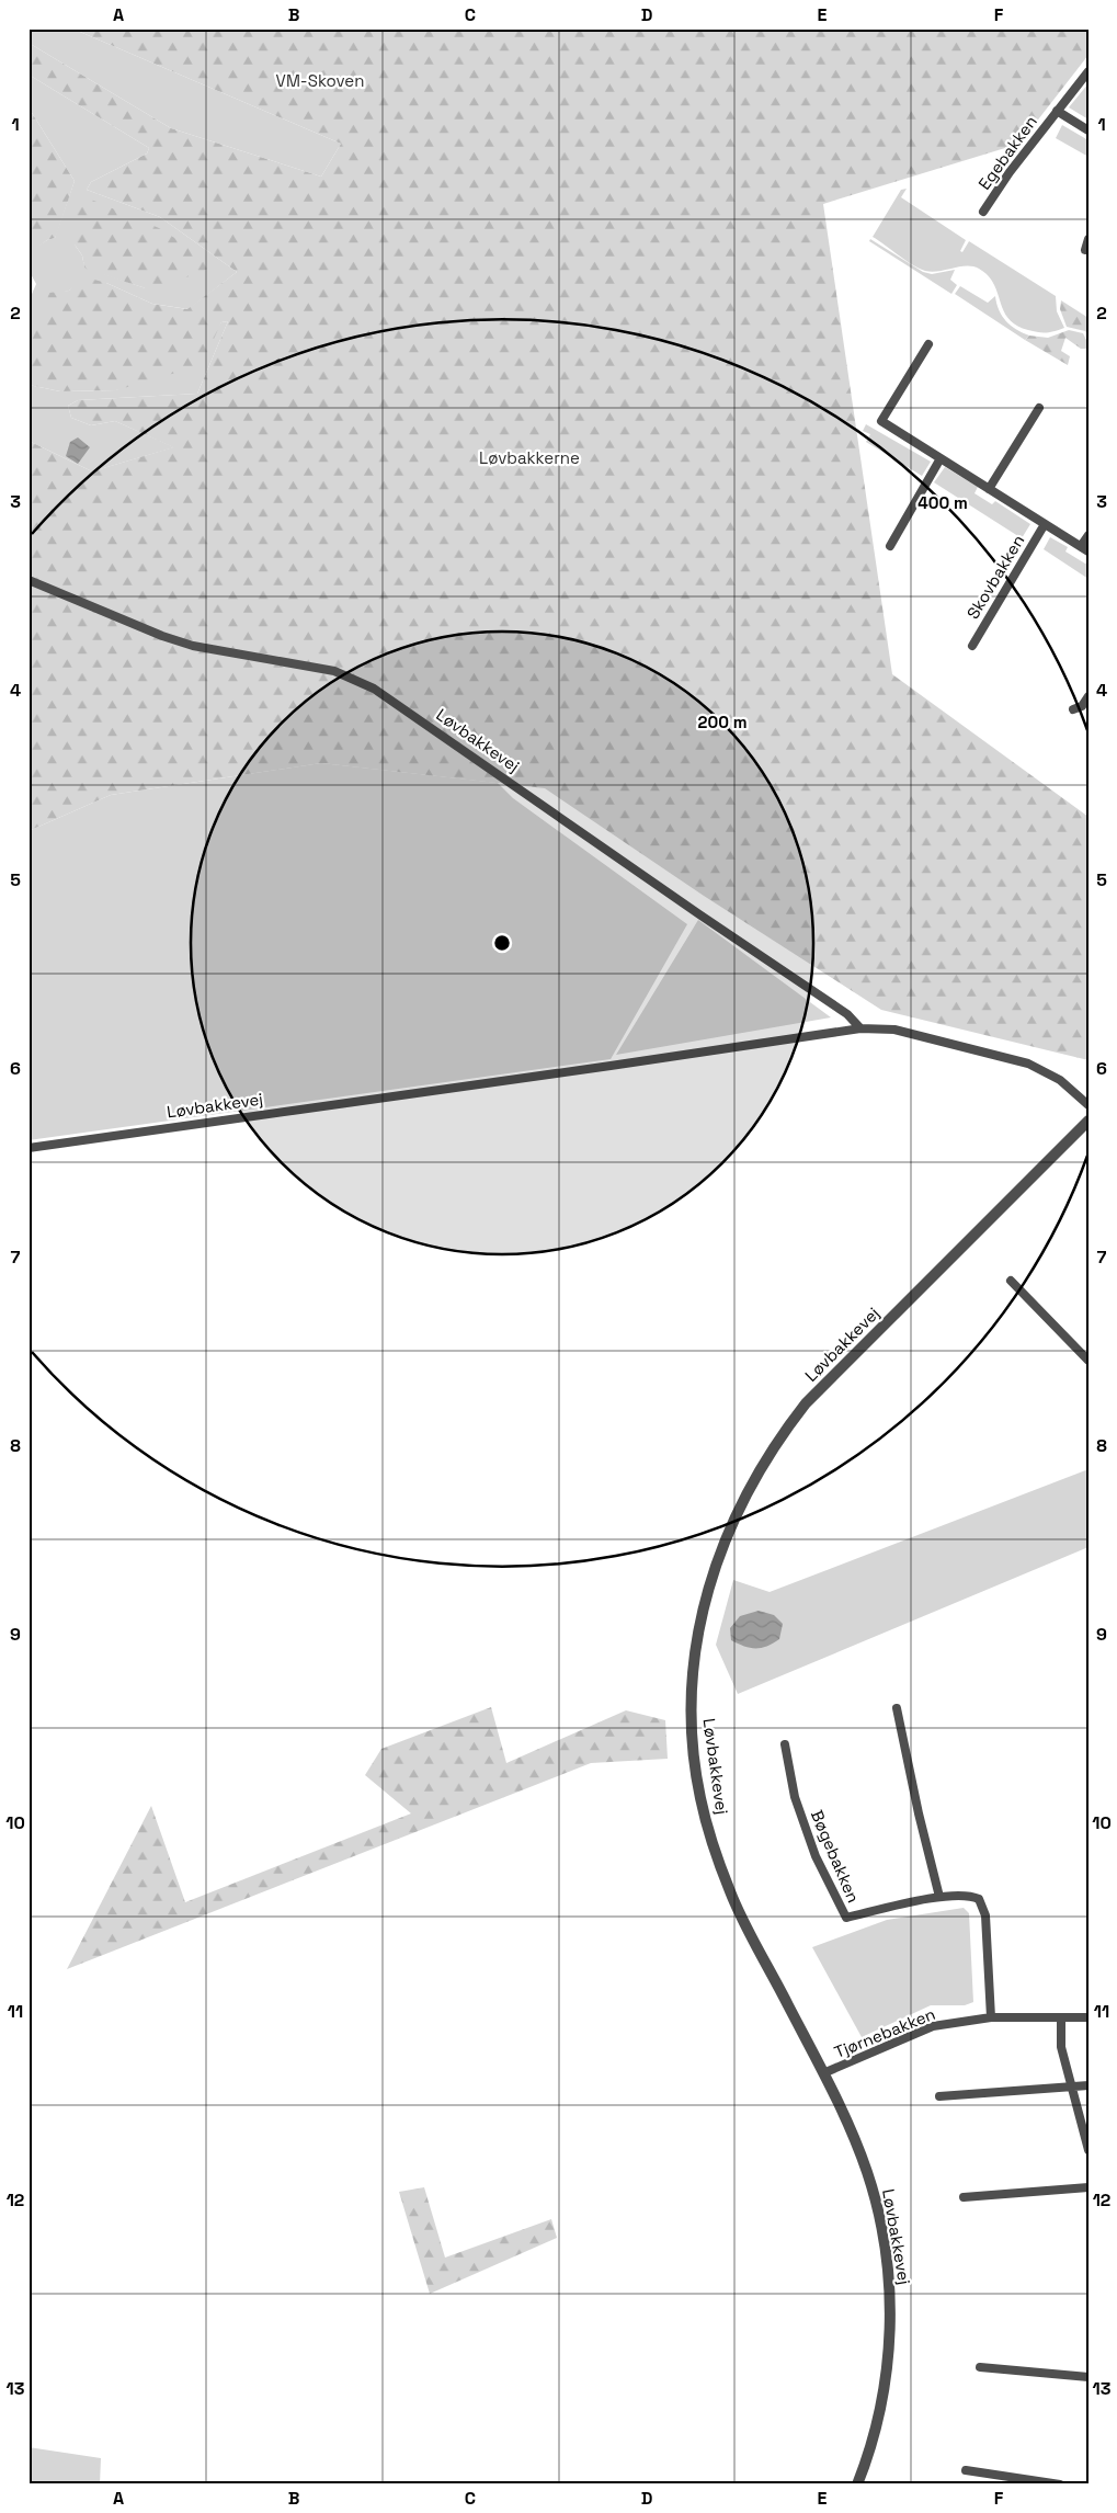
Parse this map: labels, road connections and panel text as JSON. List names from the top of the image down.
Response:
{
  "streets": {
    "street": [
      "Egebakken",
      "Skovbakken",
      "Løvbakkevej",
      "Bøgebakken",
      "Tjørnebakken"
    ]
  },
  "crossings": [
    ["Løvbakkevej", "Tjørnebakken"],
    ["Bøgebakken", "Tjørnebakken"]
  ],
  "parks": ["VM-Skoven", "Løvbakkerne"],
  "grid": {
    "columns": [
      "A",
      "B",
      "C",
      "D",
      "E",
      "F"
    ],
    "rows": [
      "1",
      "2",
      "3",
      "4",
      "5",
      "6",
      "7",
      "8",
      "9",
      "10",
      "11",
      "12",
      "13"
    ]
  },
  "rings": ["400 m", "200 m"]
}
